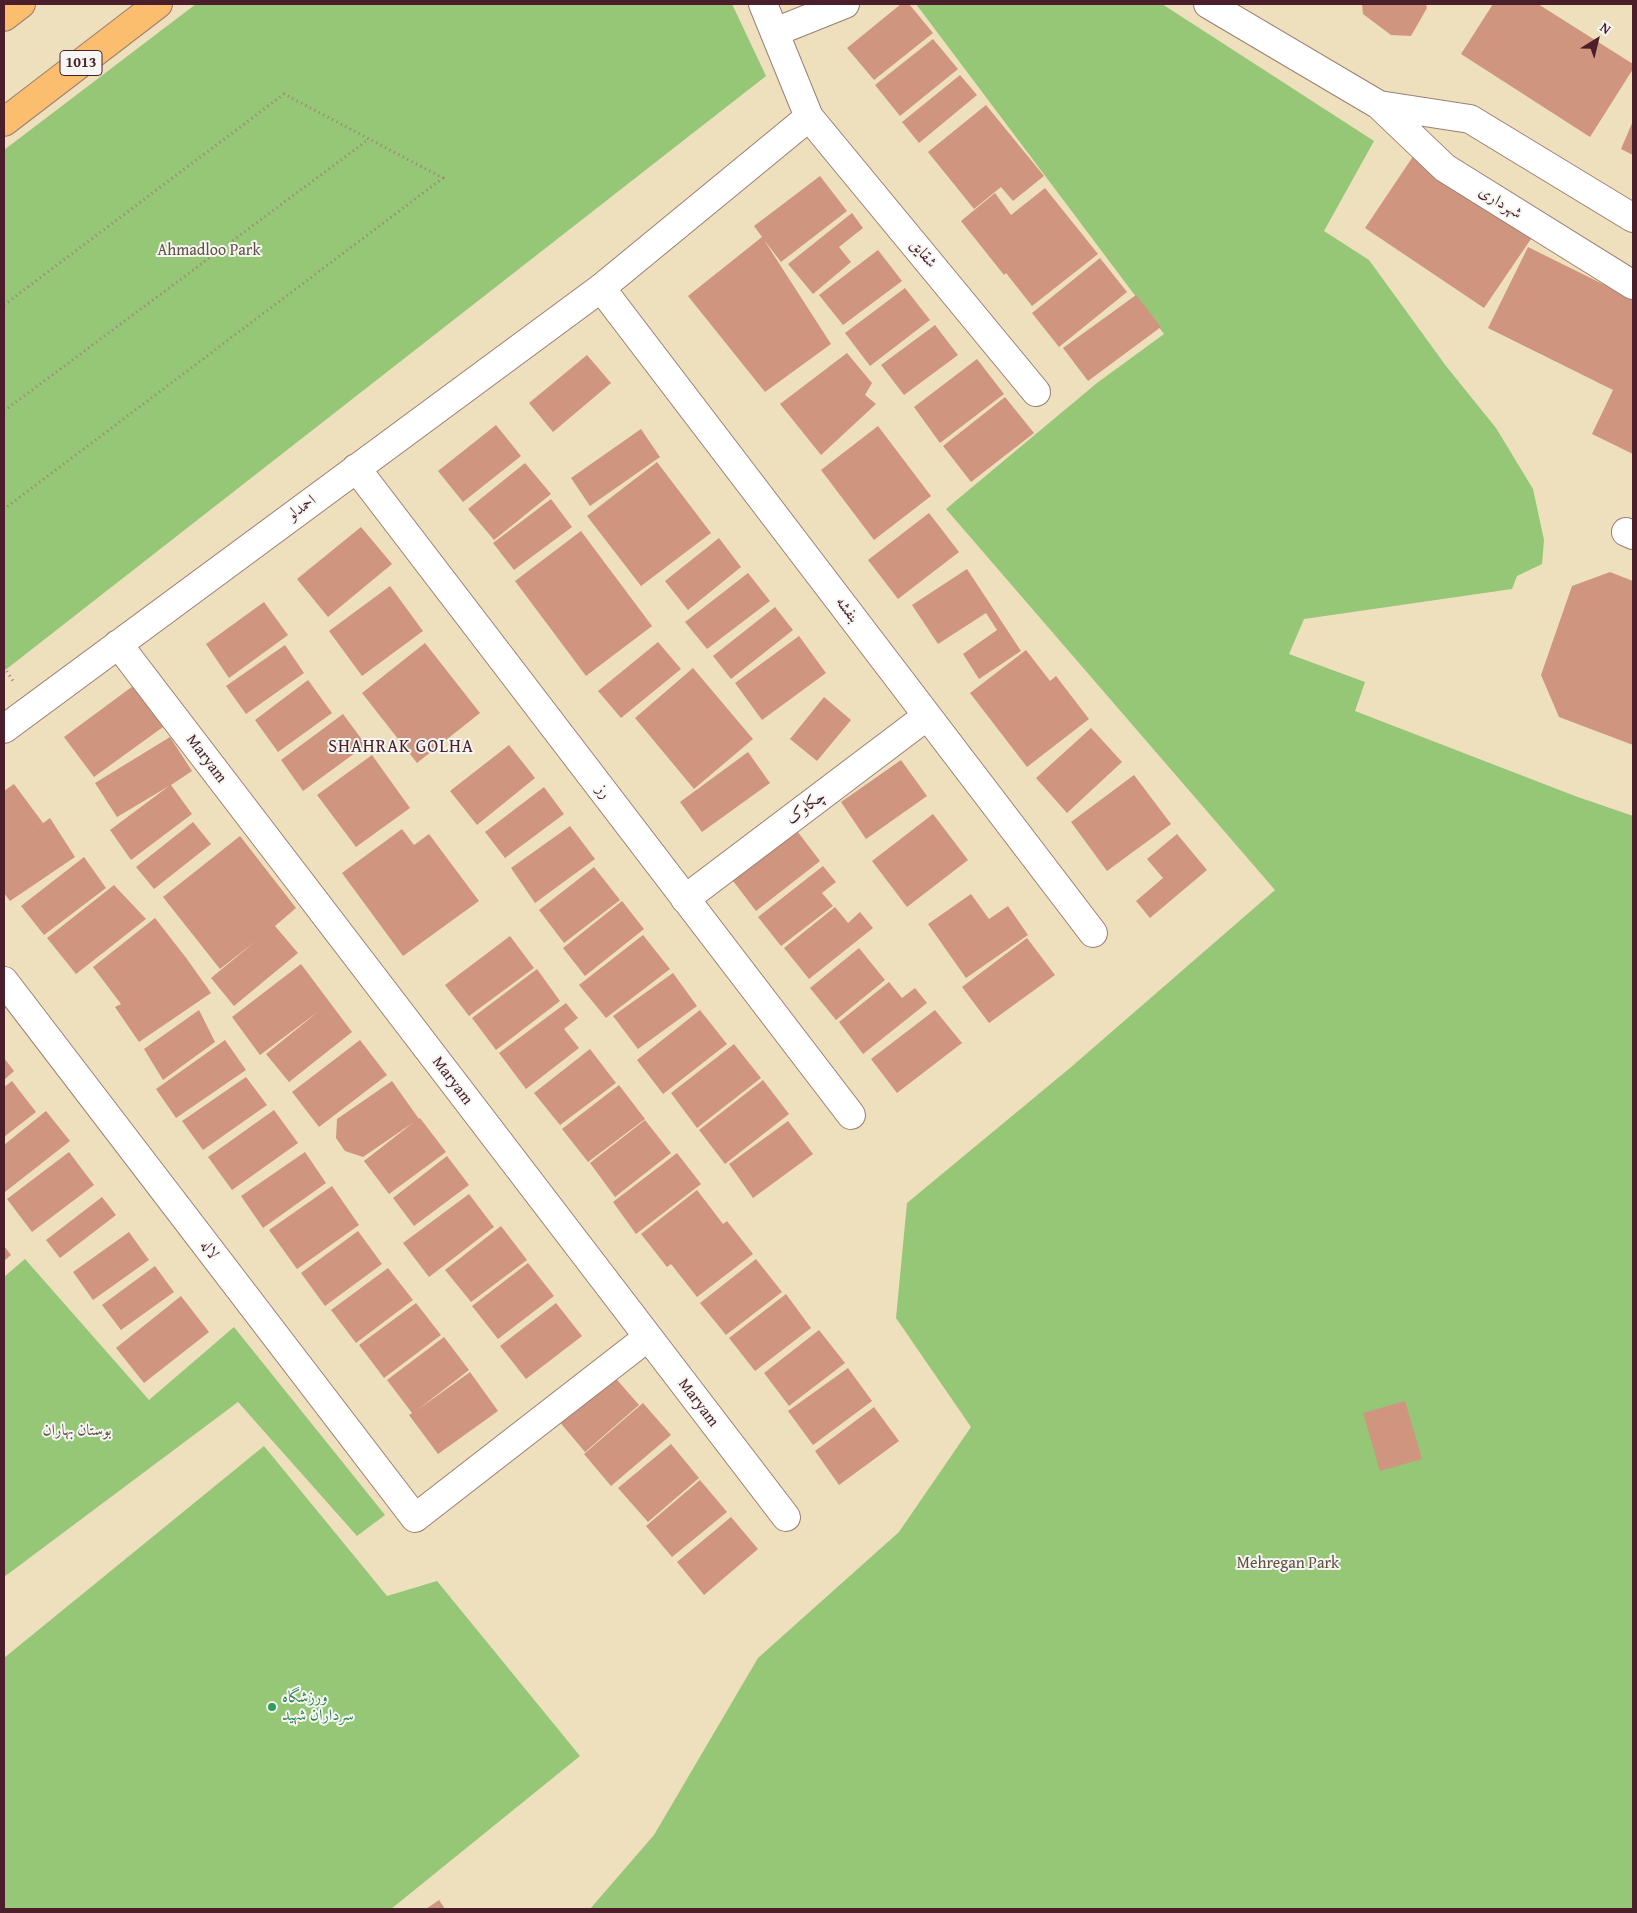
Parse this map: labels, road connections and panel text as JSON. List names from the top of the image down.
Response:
{
  "streets": {
    "main road": ["1013"],
    "street": [
      "شهرداری",
      "شقایق",
      "احمدلو",
      "بنفشه",
      "Maryam",
      "رز",
      "چکاوک",
      "لاله"
    ]
  },
  "crossings": [
    ["شقایق", "احمدلو"],
    ["احمدلو", "بنفشه"],
    ["احمدلو", "Maryam"],
    ["احمدلو", "رز"],
    ["بنفشه", "چکاوک"],
    ["Maryam", "لاله"],
    ["رز", "چکاوک"]
  ],
  "districts": ["SHAHRAK GOLHA"],
  "parks": ["Ahmadloo Park", "بوستان بهاران", "Mehregan Park"],
  "places": ["ورزشگاه سرداران شهید"],
  "north": "top right"
}
